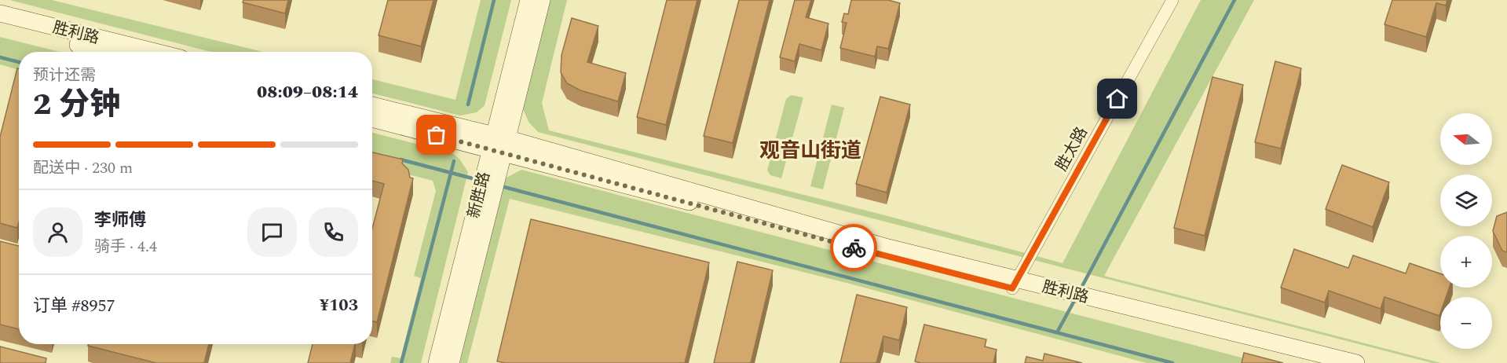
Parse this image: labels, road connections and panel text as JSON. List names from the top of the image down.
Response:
{
  "streets": {
    "street": ["胜利路", "胜太路", "新胜路"]
  },
  "crossings": [
    ["胜利路", "胜太路"],
    ["胜利路", "新胜路"]
  ],
  "districts": ["观音山街道"],
  "north": "left",
  "page": {
    "heading": ["2 分钟", "预计还需", "08:09–08:14"],
    "panel": [
      "李师傅",
      "骑手 · 4.4",
      "订单 #8957",
      "¥103"
    ],
    "map_buttons": ["+", "−"],
    "bar": "配送中 · 230 m"
  }
}
